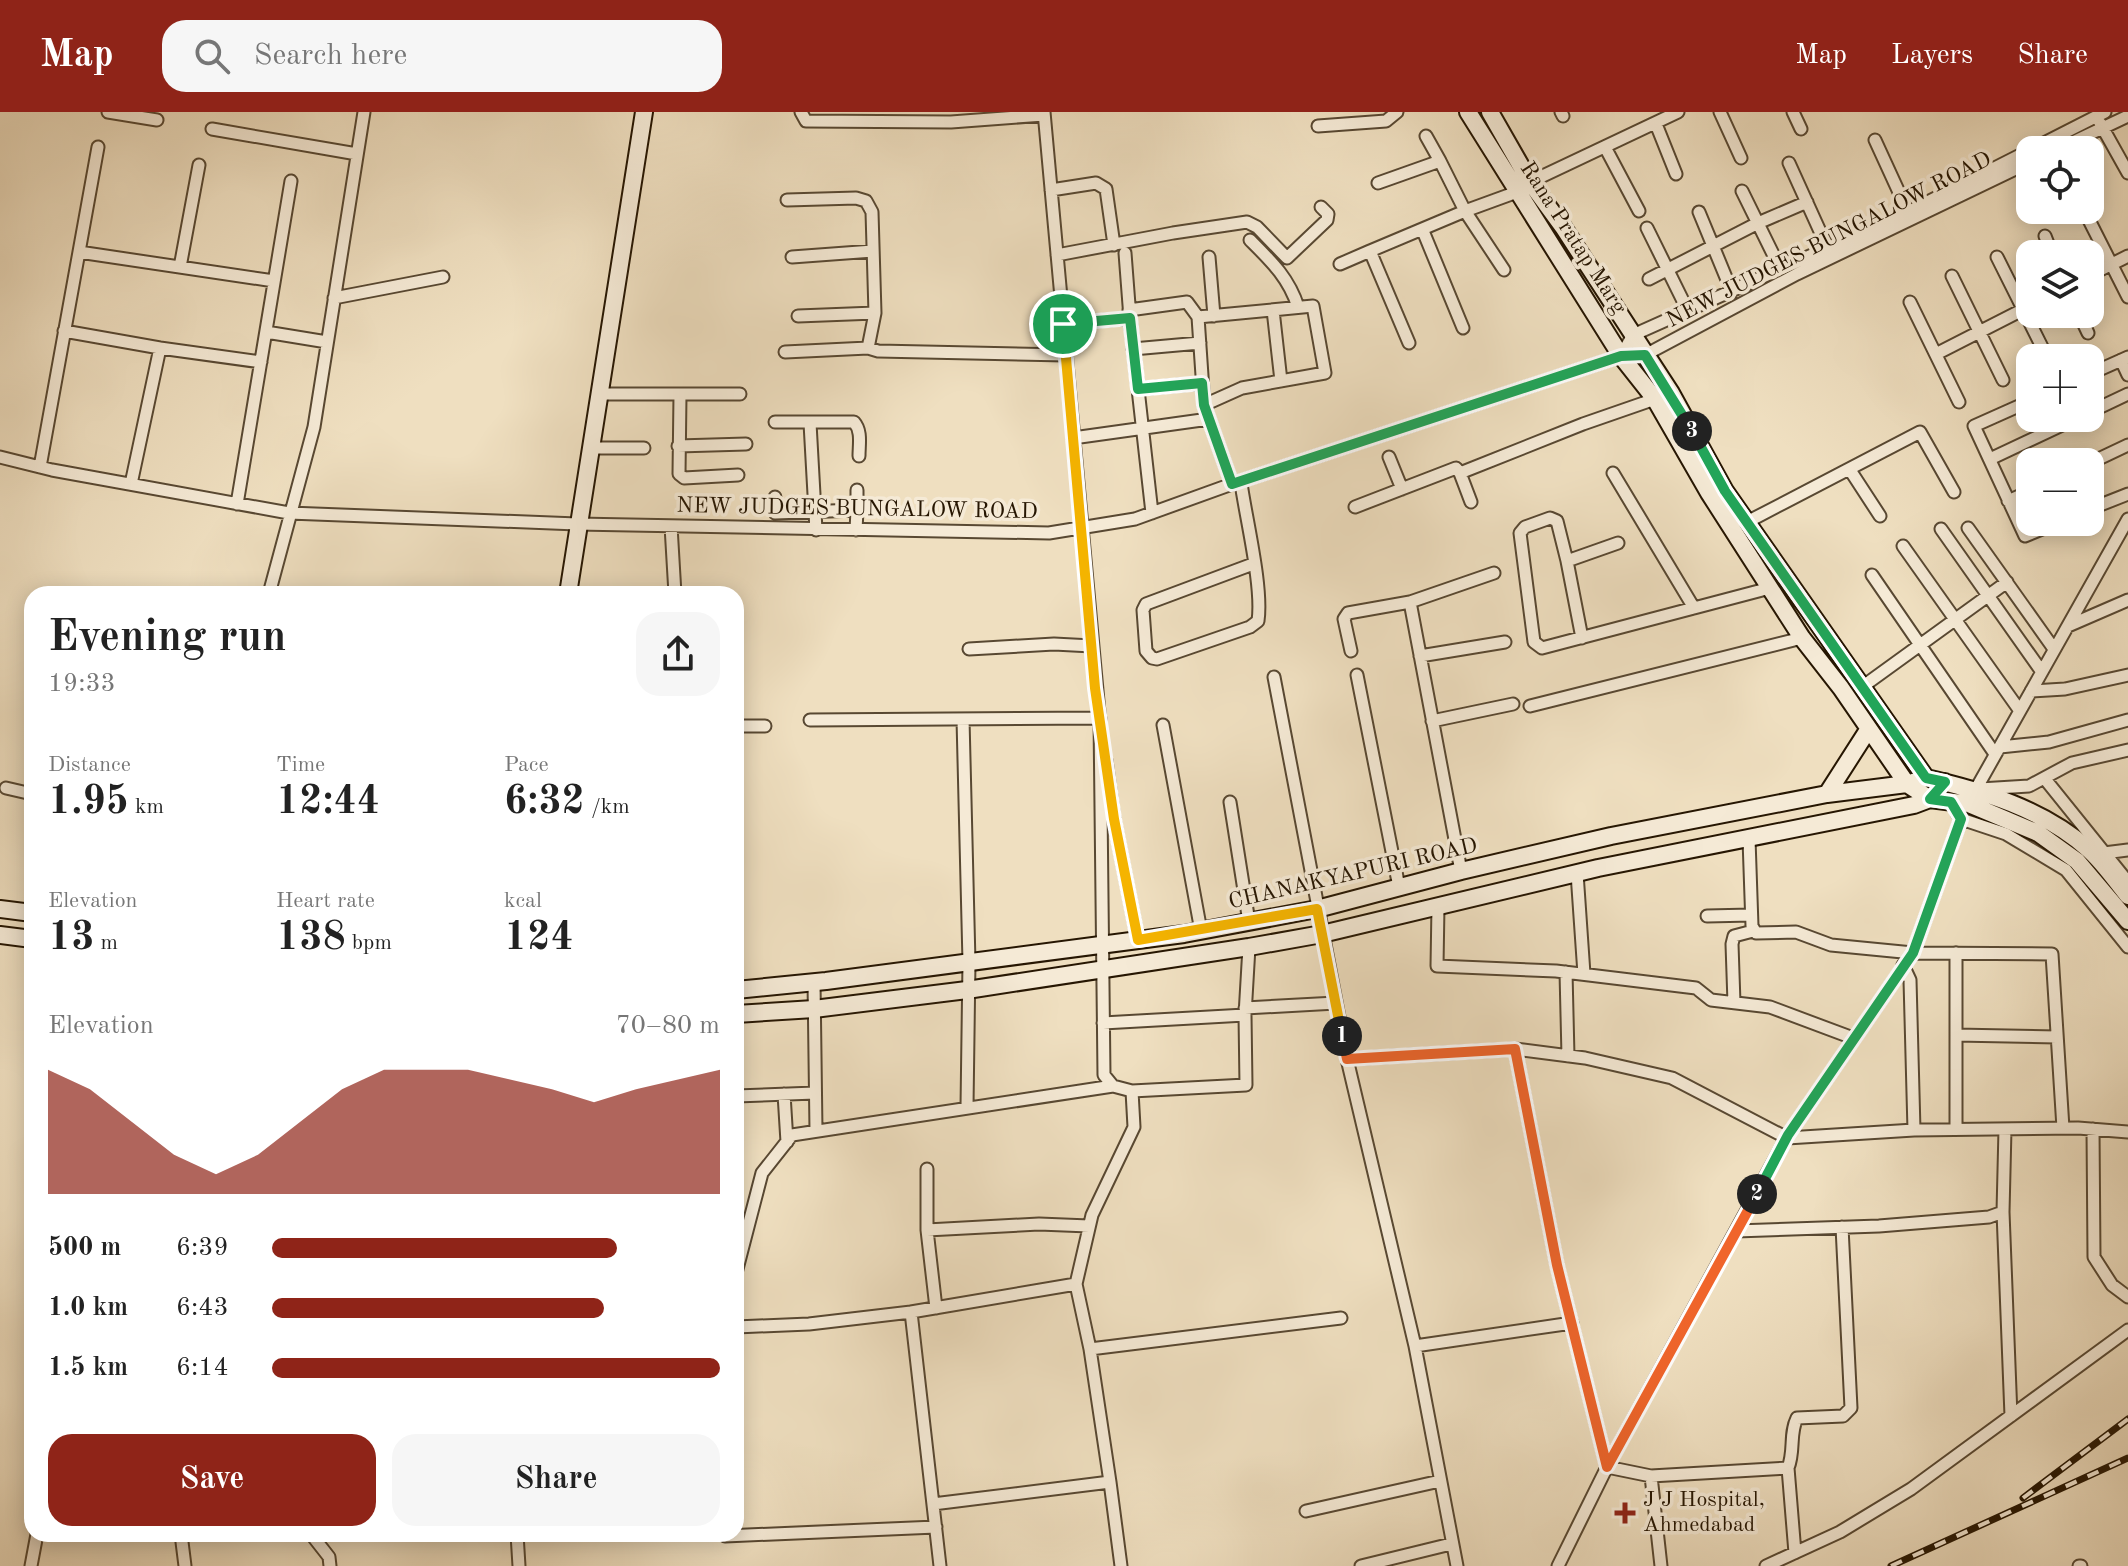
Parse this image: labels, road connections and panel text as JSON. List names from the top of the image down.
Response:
{
  "streets": {
    "street": ["Rana Pratap Marg", "NEW JUDGES BUNGALOW ROAD", "CHANAKYAPURI ROAD"]
  },
  "crossings": [
    ["Rana Pratap Marg", "NEW JUDGES BUNGALOW ROAD"],
    ["Rana Pratap Marg", "CHANAKYAPURI ROAD"]
  ],
  "places": {
    "health": ["J J Hospital, Ahmedabad"]
  },
  "page": {
    "header": "Map",
    "search": "Search here",
    "nav": ["Map", "Layers", "Share"],
    "map_buttons": ["+", "−"],
    "pins": ["3", "1", "2"],
    "heading": ["Evening run", "19:33"],
    "stats": [
      ["Distance", "1.95 km"],
      ["Time", "12:44"],
      ["Pace", "6:32 /km"],
      ["Elevation", "13 m"],
      ["Heart rate", "138 bpm"],
      ["kcal", "124"]
    ],
    "chart": ["Elevation", "70–80 m"],
    "list": [
      {
        "name": "500 m",
        "note": "6:39"
      },
      {
        "name": "1.0 km",
        "note": "6:43"
      },
      {
        "name": "1.5 km",
        "note": "6:14"
      }
    ],
    "buttons": ["Save", "Share"]
  }
}
